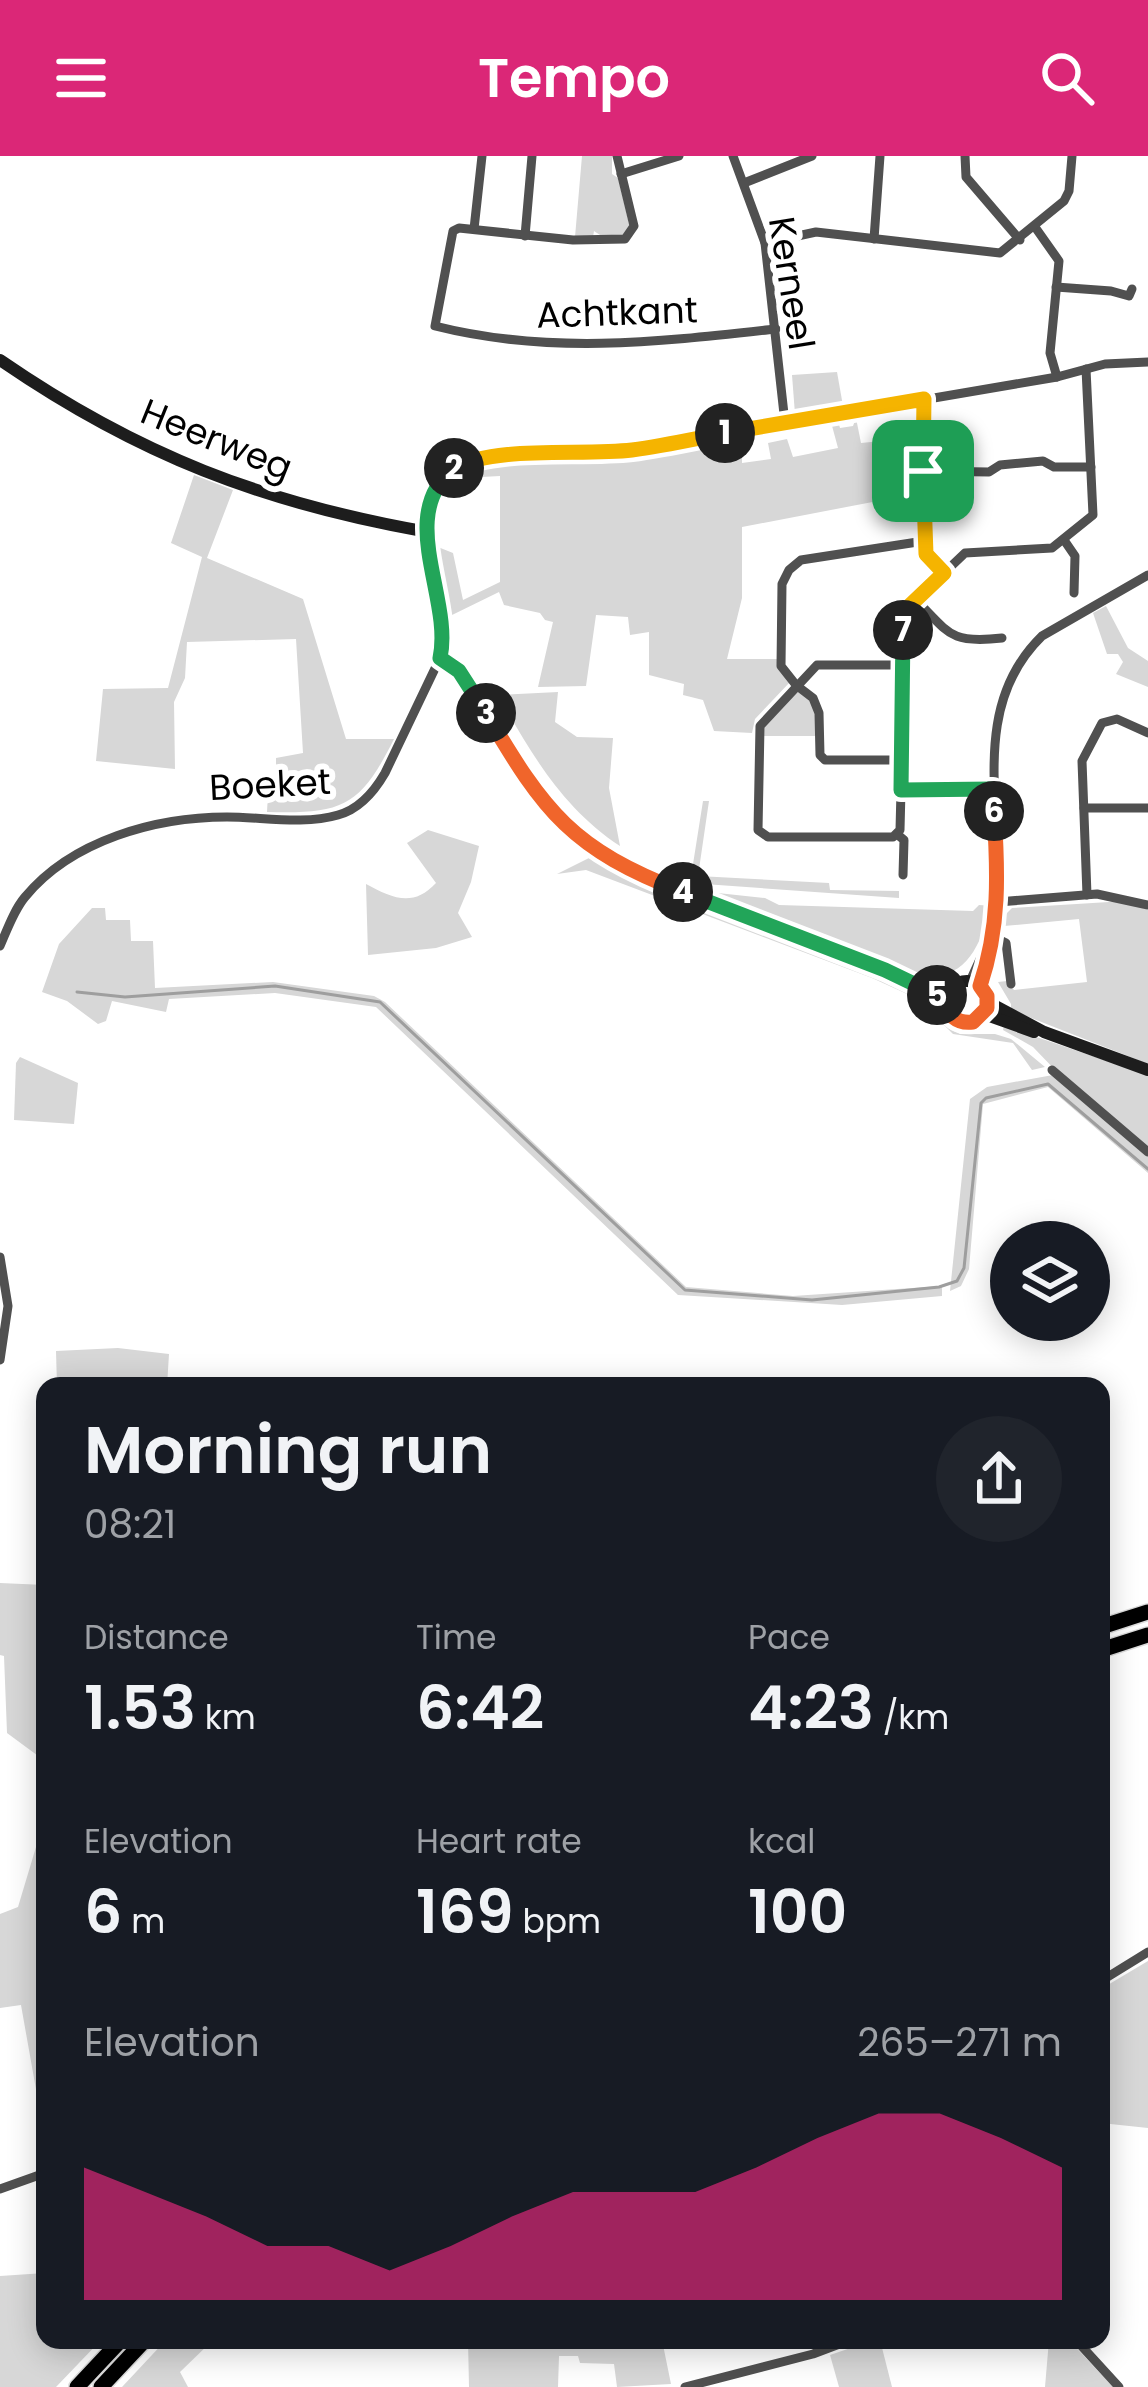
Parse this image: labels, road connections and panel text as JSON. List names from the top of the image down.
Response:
{
  "streets": {
    "street": [
      "Kerneel",
      "Achtkant",
      "Heerweg",
      "Boeket"
    ]
  },
  "crossings": [
    ["Kerneel", "Achtkant"],
    ["Heerweg", "Boeket"]
  ],
  "page": {
    "header": "Tempo",
    "pins": [
      "1",
      "2",
      "7",
      "3",
      "6",
      "4",
      "5"
    ],
    "heading": ["Morning run", "08:21"],
    "stats": [
      ["Distance", "1.53 km"],
      ["Time", "6:42"],
      ["Pace", "4:23 /km"],
      ["Elevation", "6 m"],
      ["Heart rate", "169 bpm"],
      ["kcal", "100"]
    ],
    "chart": ["Elevation", "265–271 m"]
  }
}
